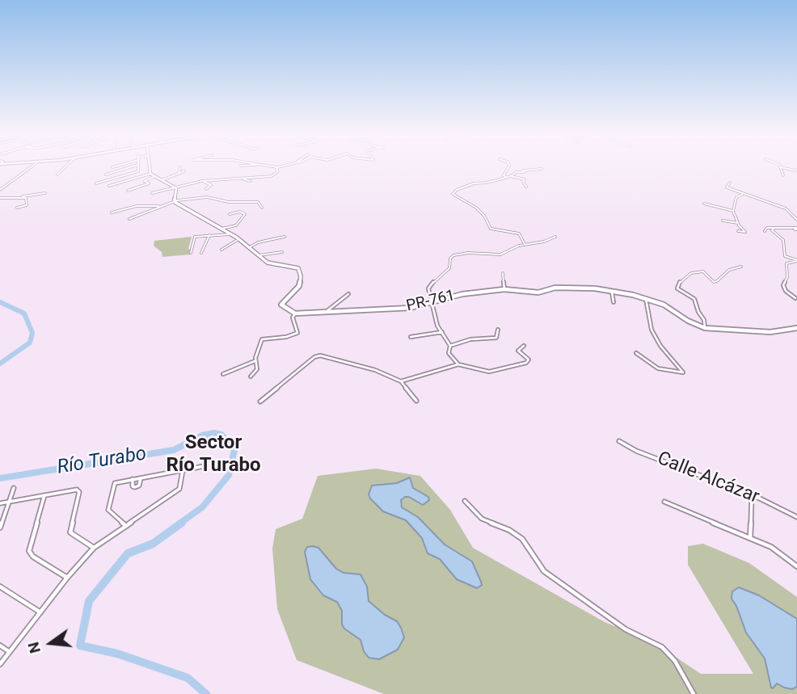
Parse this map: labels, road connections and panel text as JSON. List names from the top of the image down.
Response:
{
  "streets": {
    "street": ["PR-761", "Calle Alcázar"]
  },
  "districts": ["Sector Río Turabo"],
  "water": ["Río Turabo"],
  "north": "left"
}
